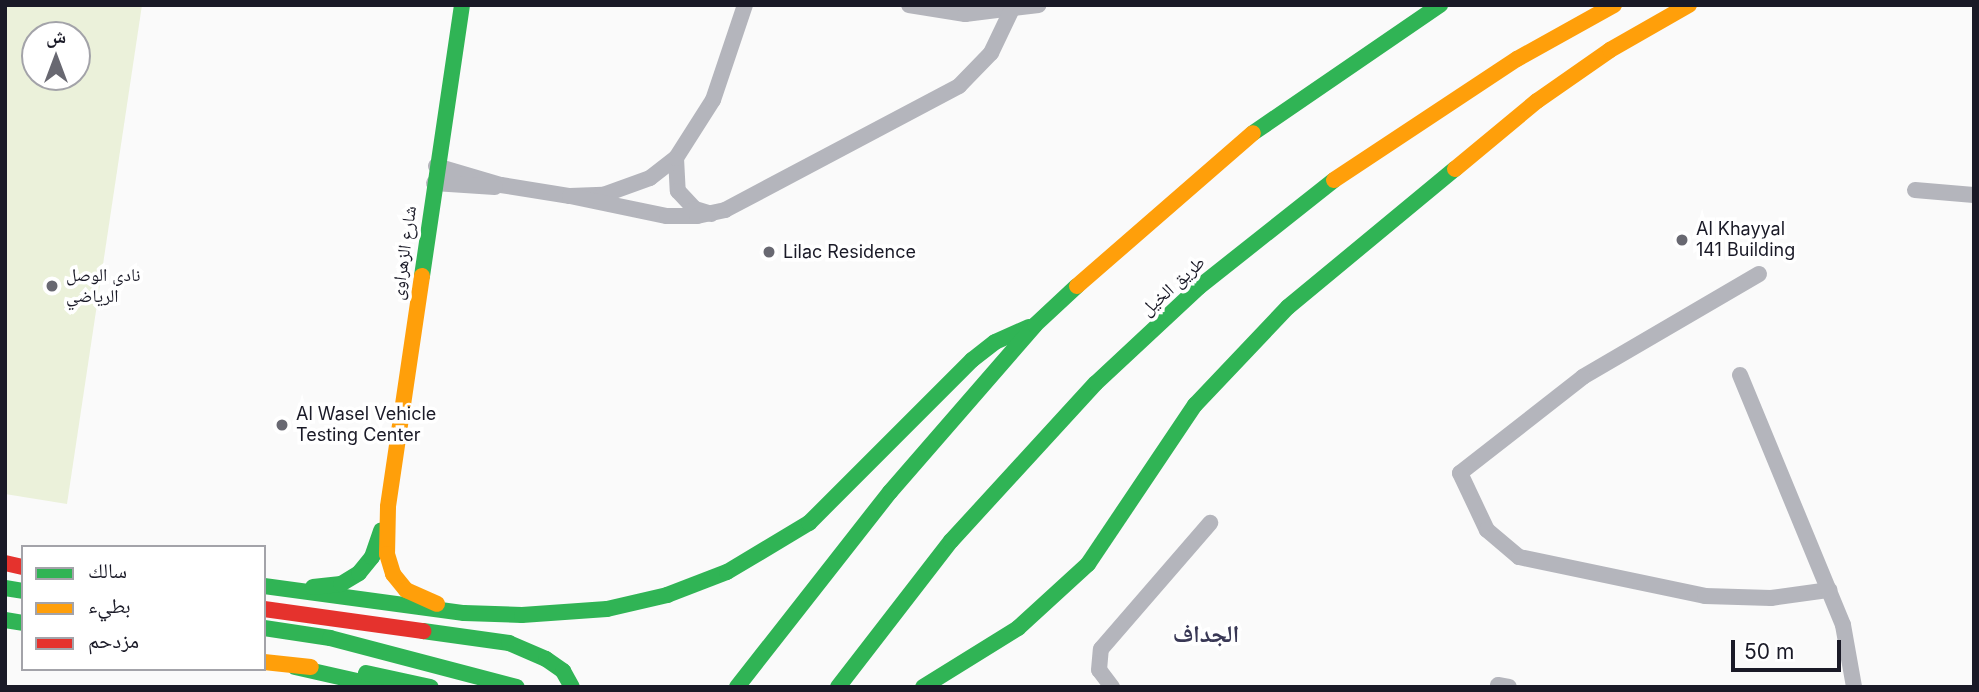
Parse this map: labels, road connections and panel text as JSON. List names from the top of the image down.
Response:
{
  "streets": {
    "main road": ["شارع الزهراوى", "طريق الخيل"]
  },
  "districts": ["الجداف"],
  "places": [
    "Al Khayyal 141 Building",
    "Lilac Residence",
    "نادي الوصل الرياضي",
    "Al Wasel Vehicle Testing Center"
  ],
  "legend": ["سالك", "بطيء", "مزدحم"],
  "scale_bar": "50 m",
  "north": "top"
}
